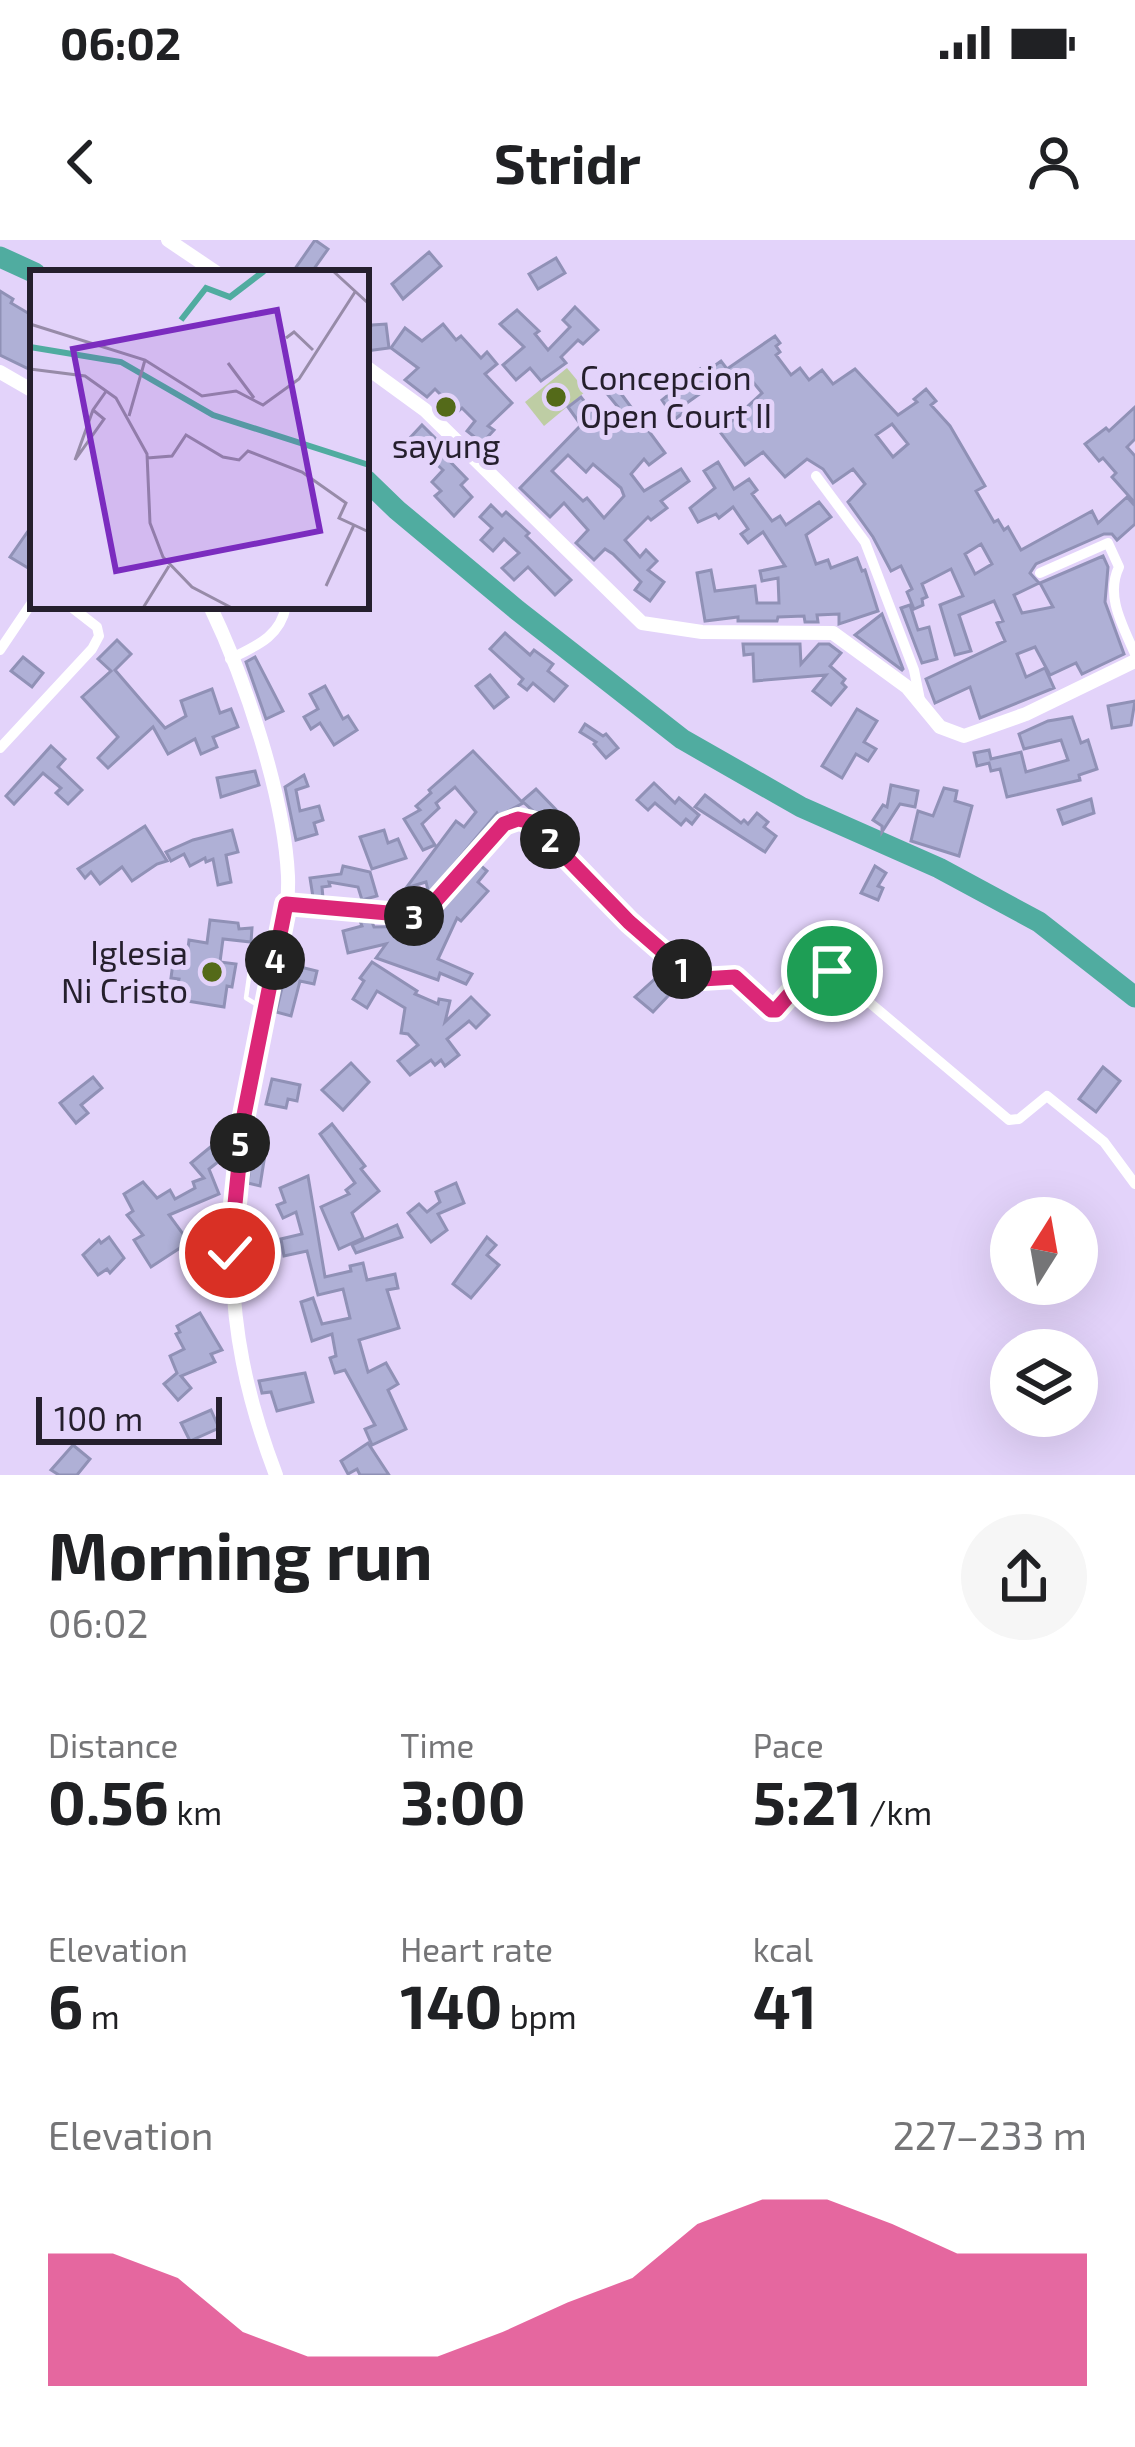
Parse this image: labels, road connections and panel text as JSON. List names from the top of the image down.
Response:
{
  "places": ["Concepcion Open Court II", "sayung", "Iglesia Ni Cristo"],
  "scale_bar": "100 m",
  "north": "top",
  "page": {
    "status": "06:02",
    "header": "Stridr",
    "pins": [
      "2",
      "3",
      "4",
      "1",
      "5"
    ],
    "scale": "100 m",
    "heading": ["Morning run", "06:02"],
    "stats": [
      ["Distance", "0.56 km"],
      ["Time", "3:00"],
      ["Pace", "5:21 /km"],
      ["Elevation", "6 m"],
      ["Heart rate", "140 bpm"],
      ["kcal", "41"]
    ],
    "chart": ["Elevation", "227–233 m"]
  }
}
